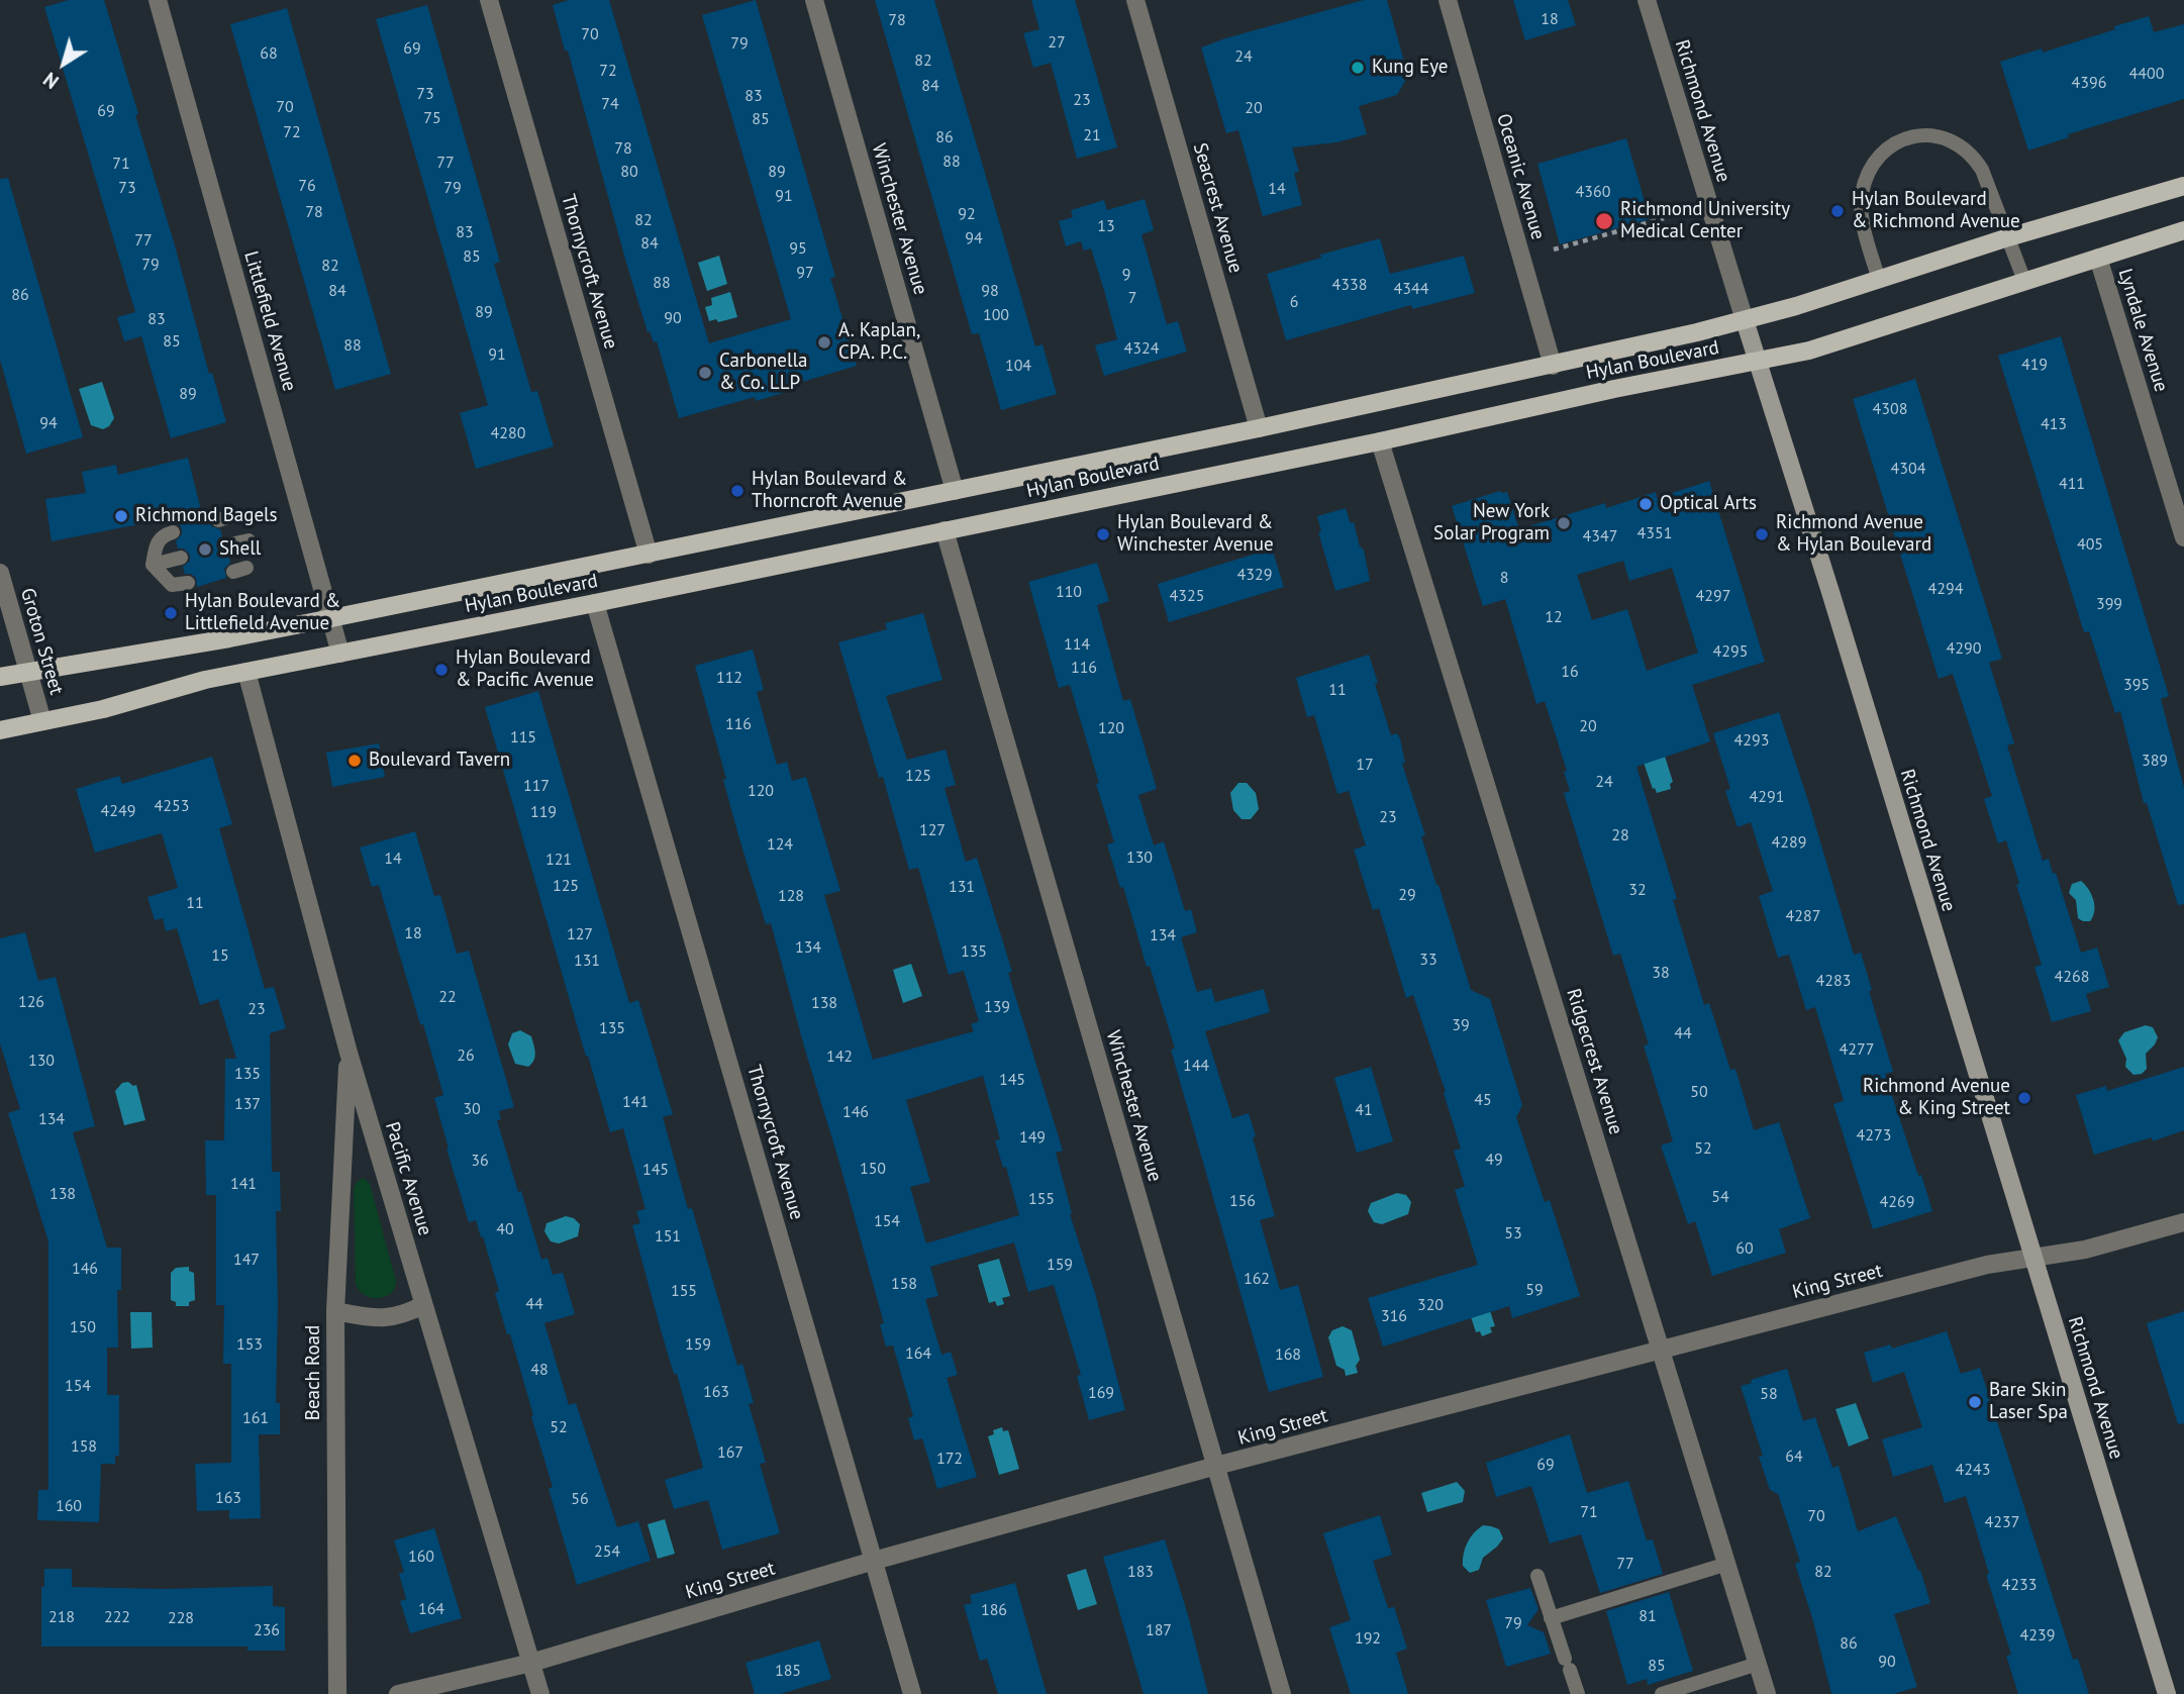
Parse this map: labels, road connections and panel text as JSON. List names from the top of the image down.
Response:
{
  "streets": {
    "main road": ["Richmond Avenue", "Hylan Boulevard"],
    "street": [
      "Oceanic Avenue",
      "Seacrest Avenue",
      "Winchester Avenue",
      "Thornycroft Avenue",
      "Littlefield Avenue",
      "Lyndale Avenue",
      "Groton Street",
      "Ridgecrest Avenue",
      "Pacific Avenue",
      "King Street",
      "Beach Road"
    ]
  },
  "crossings": [
    ["Richmond Avenue", "Hylan Boulevard"],
    ["Richmond Avenue", "King Street"],
    ["Oceanic Avenue", "Hylan Boulevard"],
    ["Seacrest Avenue", "Hylan Boulevard"],
    ["Winchester Avenue", "Hylan Boulevard"],
    ["Winchester Avenue", "King Street"],
    ["Thornycroft Avenue", "Hylan Boulevard"],
    ["Thornycroft Avenue", "King Street"],
    ["Littlefield Avenue", "Hylan Boulevard"],
    ["Lyndale Avenue", "Hylan Boulevard"],
    ["Hylan Boulevard", "Groton Street"],
    ["Hylan Boulevard", "Ridgecrest Avenue"],
    ["Hylan Boulevard", "Pacific Avenue"],
    ["Ridgecrest Avenue", "King Street"],
    ["Pacific Avenue", "King Street"],
    ["Pacific Avenue", "Beach Road"]
  ],
  "places": [
    "Kung Eye",
    "Hylan Boulevard & Richmond Avenue",
    "Richmond University Medical Center",
    "A. Kaplan, CPA. P.C.",
    "Carbonella & Co. LLP",
    "Hylan Boulevard & Thorncroft Avenue",
    "Optical Arts",
    "Richmond Bagels",
    "New York Solar Program",
    "Hylan Boulevard & Winchester Avenue",
    "Richmond Avenue & Hylan Boulevard",
    "Shell",
    "Hylan Boulevard & Littlefield Avenue",
    "Hylan Boulevard & Pacific Avenue",
    "Boulevard Tavern",
    "Richmond Avenue & King Street",
    "Bare Skin Laser Spa"
  ],
  "house_numbers": [
    "18",
    "78",
    "70",
    "27",
    "79",
    "69",
    "68",
    "24",
    "82",
    "72",
    "4400",
    "4396",
    "84",
    "73",
    "83",
    "23",
    "74",
    "70",
    "20",
    "69",
    "75",
    "85",
    "72",
    "21",
    "86",
    "78",
    "88",
    "77",
    "71",
    "80",
    "89",
    "76",
    "73",
    "79",
    "14",
    "4360",
    "91",
    "78",
    "92",
    "82",
    "13",
    "83",
    "94",
    "77",
    "84",
    "95",
    "85",
    "79",
    "82",
    "97",
    "9",
    "88",
    "4338",
    "4344",
    "84",
    "98",
    "86",
    "7",
    "6",
    "89",
    "100",
    "90",
    "83",
    "85",
    "88",
    "4324",
    "91",
    "419",
    "104",
    "89",
    "4308",
    "94",
    "413",
    "4280",
    "4304",
    "411",
    "4351",
    "4347",
    "405",
    "4329",
    "8",
    "4294",
    "110",
    "4325",
    "4297",
    "399",
    "12",
    "114",
    "4290",
    "4295",
    "116",
    "16",
    "112",
    "395",
    "11",
    "116",
    "20",
    "120",
    "115",
    "4293",
    "389",
    "17",
    "125",
    "24",
    "117",
    "120",
    "4291",
    "4253",
    "4249",
    "119",
    "23",
    "127",
    "28",
    "4289",
    "124",
    "130",
    "14",
    "121",
    "125",
    "131",
    "32",
    "29",
    "128",
    "11",
    "4287",
    "18",
    "127",
    "134",
    "134",
    "135",
    "15",
    "33",
    "131",
    "38",
    "4268",
    "4283",
    "22",
    "126",
    "138",
    "139",
    "23",
    "39",
    "135",
    "44",
    "4277",
    "26",
    "142",
    "130",
    "144",
    "135",
    "145",
    "50",
    "45",
    "141",
    "137",
    "30",
    "41",
    "146",
    "134",
    "4273",
    "149",
    "52",
    "49",
    "36",
    "150",
    "145",
    "141",
    "138",
    "54",
    "155",
    "156",
    "4269",
    "154",
    "40",
    "53",
    "151",
    "60",
    "147",
    "159",
    "146",
    "162",
    "158",
    "59",
    "155",
    "44",
    "320",
    "316",
    "150",
    "153",
    "159",
    "164",
    "168",
    "48",
    "154",
    "163",
    "169",
    "58",
    "161",
    "52",
    "158",
    "167",
    "64",
    "172",
    "69",
    "4243",
    "163",
    "56",
    "160",
    "71",
    "70",
    "4237",
    "254",
    "160",
    "77",
    "183",
    "82",
    "4233",
    "164",
    "186",
    "81",
    "218",
    "222",
    "228",
    "79",
    "236",
    "187",
    "4239",
    "192",
    "86",
    "90",
    "85",
    "185"
  ],
  "north": "bottom left"
}
